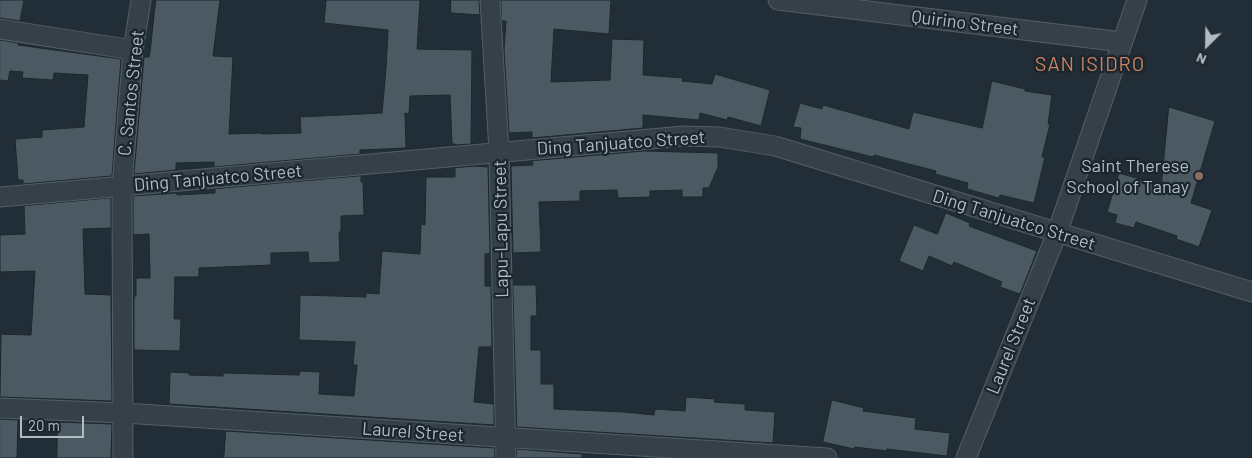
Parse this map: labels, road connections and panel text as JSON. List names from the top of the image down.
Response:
{
  "streets": {
    "street": [
      "Quirino Street",
      "C. Santos Street",
      "Ding Tanjuatco Street",
      "Lapu-Lapu Street",
      "Laurel Street"
    ]
  },
  "crossings": [
    ["Quirino Street", "Laurel Street"],
    ["C. Santos Street", "Ding Tanjuatco Street"],
    ["C. Santos Street", "Laurel Street"],
    ["Ding Tanjuatco Street", "Lapu-Lapu Street"],
    ["Ding Tanjuatco Street", "Laurel Street"],
    ["Lapu-Lapu Street", "Laurel Street"]
  ],
  "districts": ["SAN ISIDRO"],
  "places": ["Saint Therese School of Tanay"],
  "scale_bar": "20 m",
  "north": "bottom left"
}
